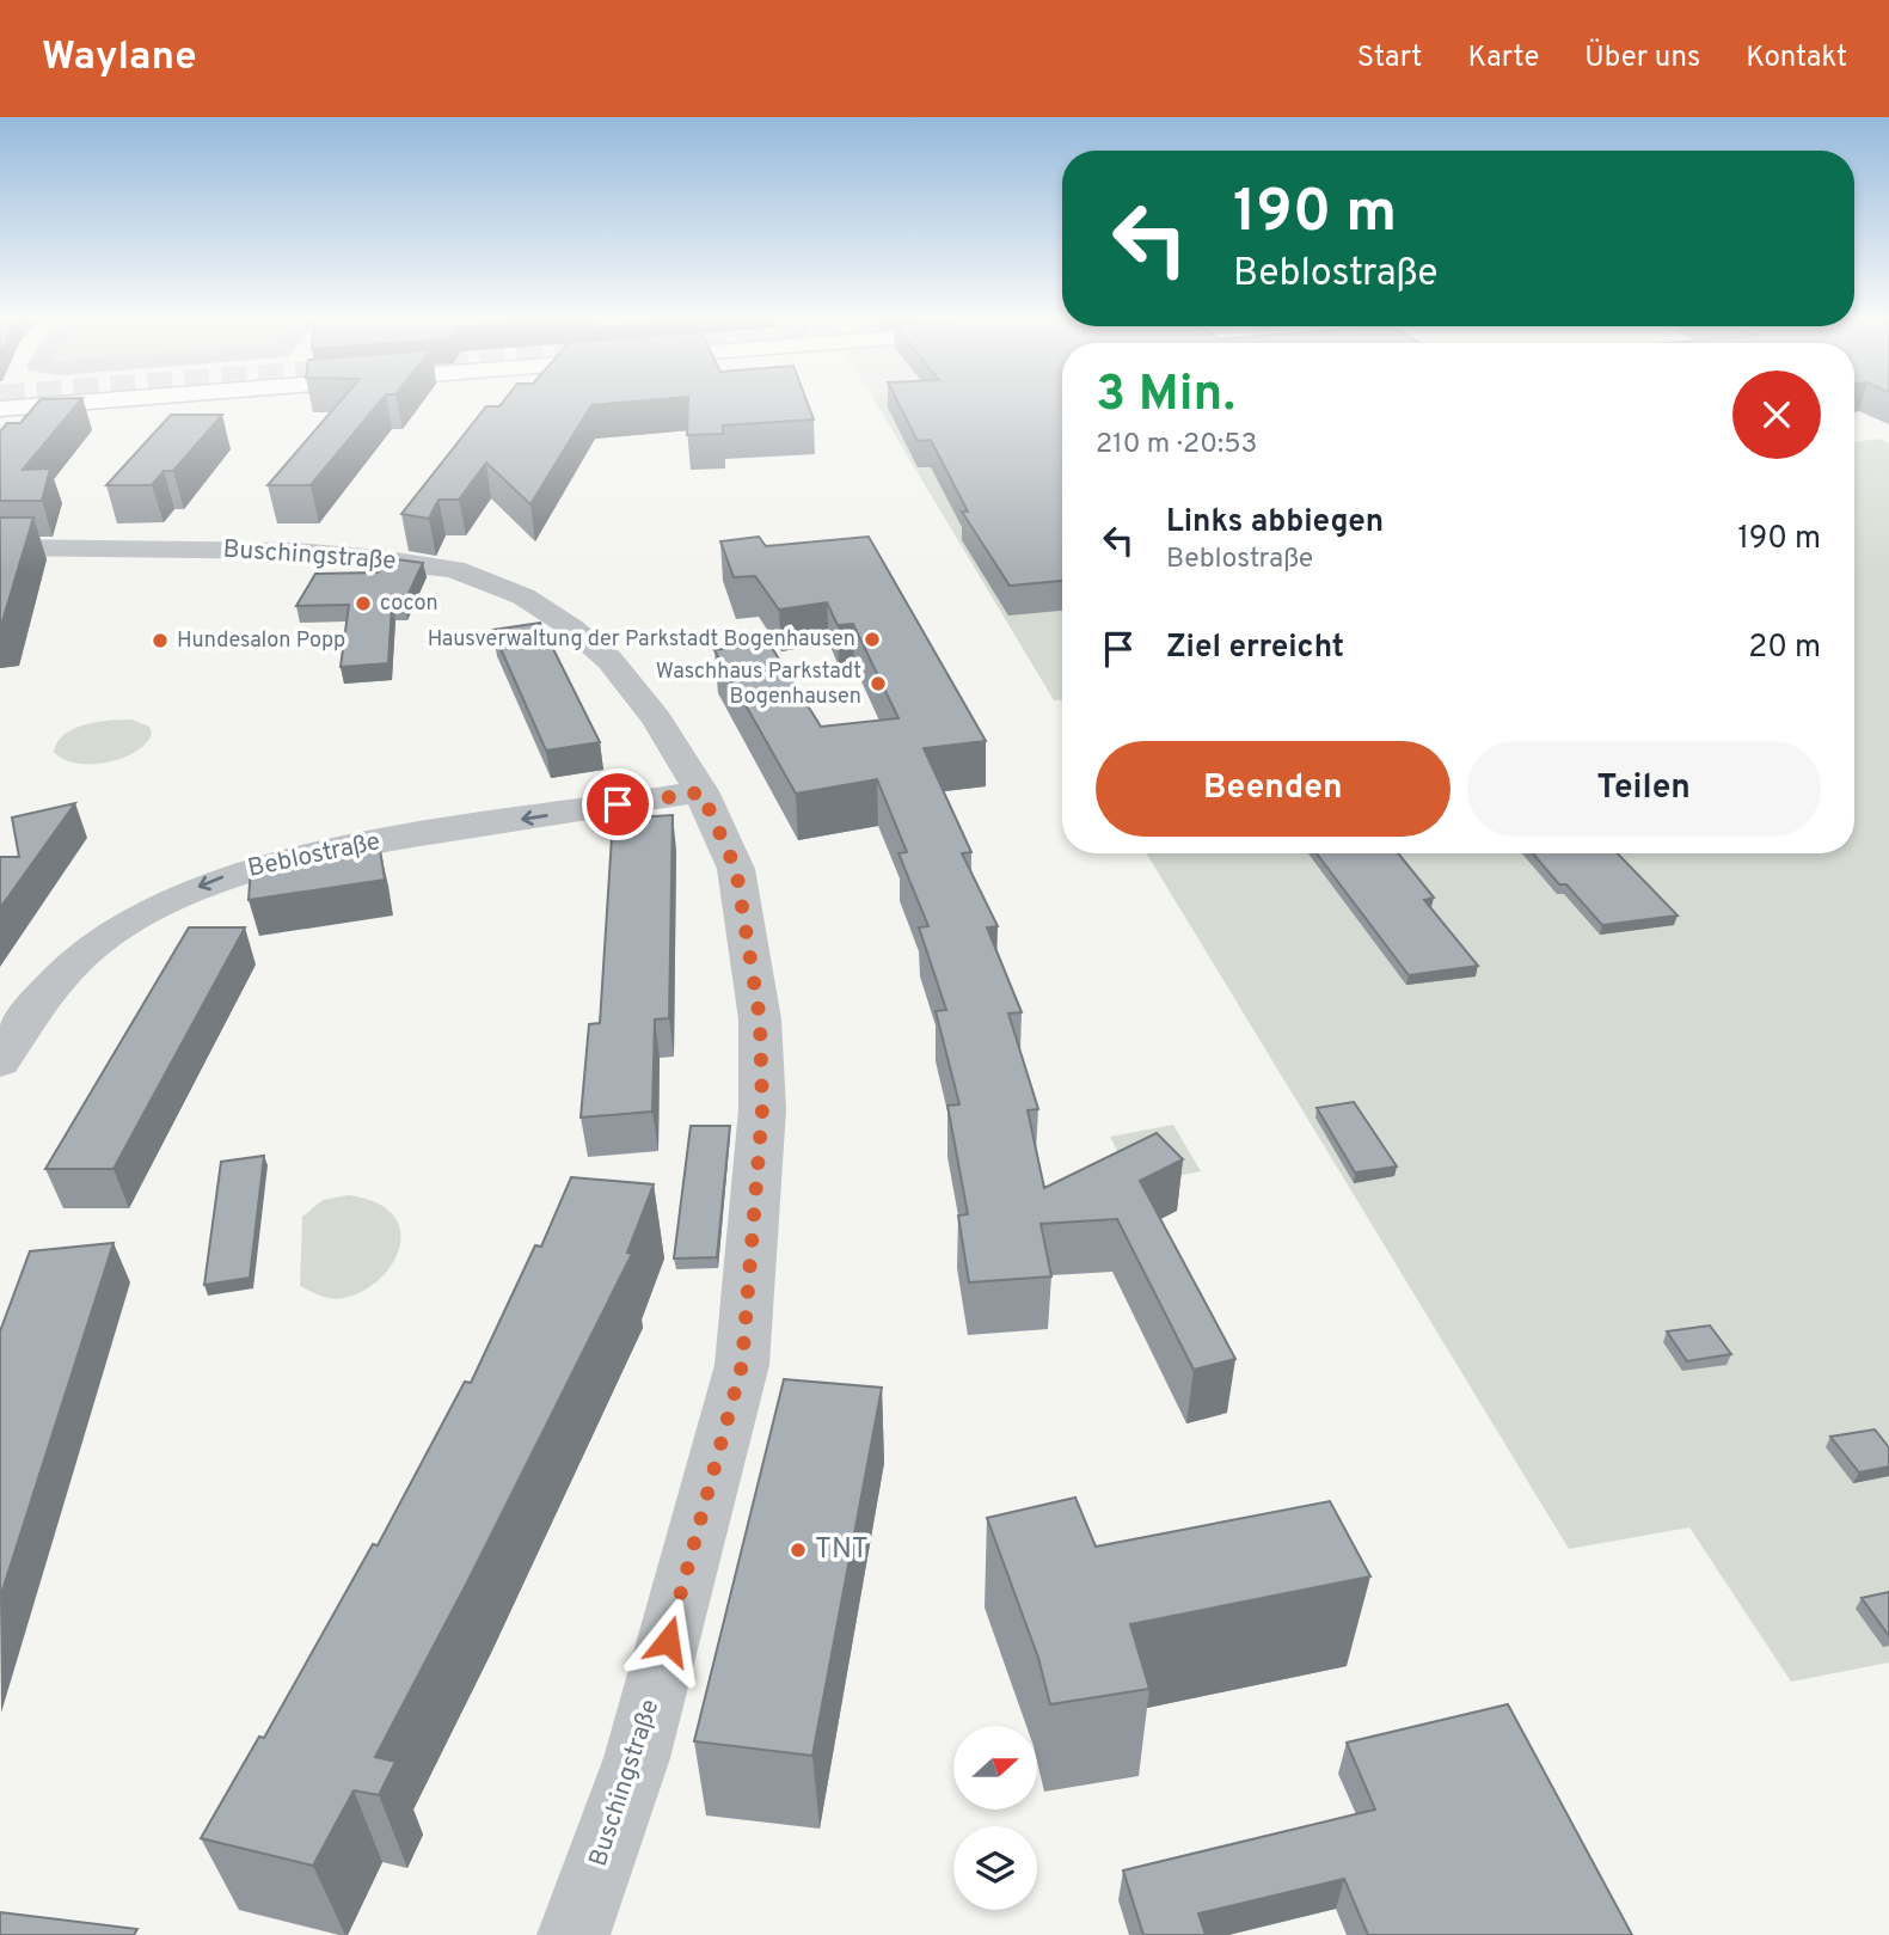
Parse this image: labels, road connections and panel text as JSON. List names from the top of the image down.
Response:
{
  "streets": {
    "street": ["Buschingstraße", "Beblostraße"]
  },
  "crossings": [
    ["Buschingstraße", "Beblostraße"]
  ],
  "one_way": ["Beblostraße"],
  "places": [
    "cocon",
    "Hausverwaltung der Parkstadt Bogenhausen",
    "Hundesalon Popp",
    "Waschhaus Parkstadt Bogenhausen",
    "TNT"
  ],
  "north": "right",
  "page": {
    "header": "Waylane",
    "nav": [
      "Start",
      "Karte",
      "Über uns",
      "Kontakt"
    ],
    "turn": ["190 m", "Beblostraße"],
    "heading": ["3 Min.", "210 m · 20:53"],
    "list": [
      {
        "name": "Links abbiegen",
        "note": "Beblostraße",
        "value": "190 m"
      },
      {
        "name": "Ziel erreicht",
        "value": "20 m"
      }
    ],
    "buttons": ["Beenden", "Teilen"]
  }
}
